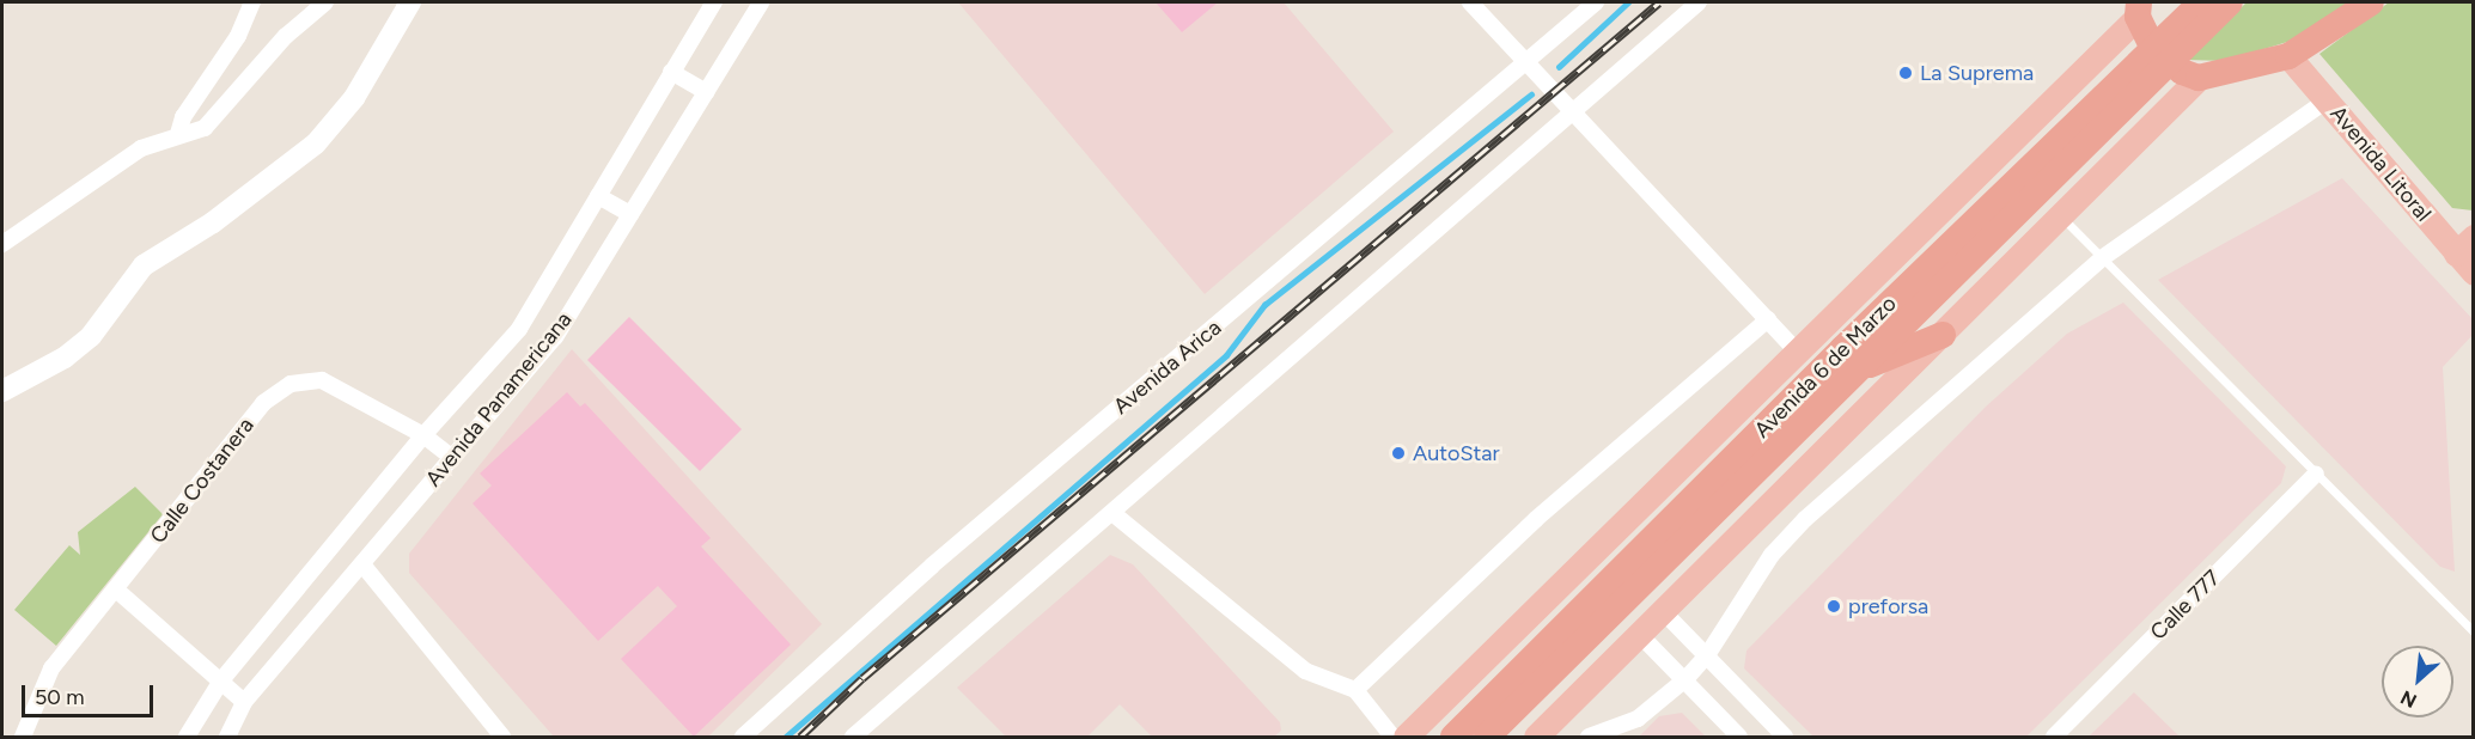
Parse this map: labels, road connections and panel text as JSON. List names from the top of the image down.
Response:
{
  "streets": {
    "highway": ["Avenida 6 de Marzo"],
    "main road": ["Avenida Litoral"],
    "street": [
      "Avenida Arica",
      "Avenida Panamericana",
      "Calle Costanera",
      "Calle 777"
    ]
  },
  "crossings": [
    ["Avenida Panamericana", "Calle Costanera"]
  ],
  "places": ["La Suprema", "AutoStar", "preforsa"],
  "scale_bar": "50 m",
  "north": "bottom left"
}
